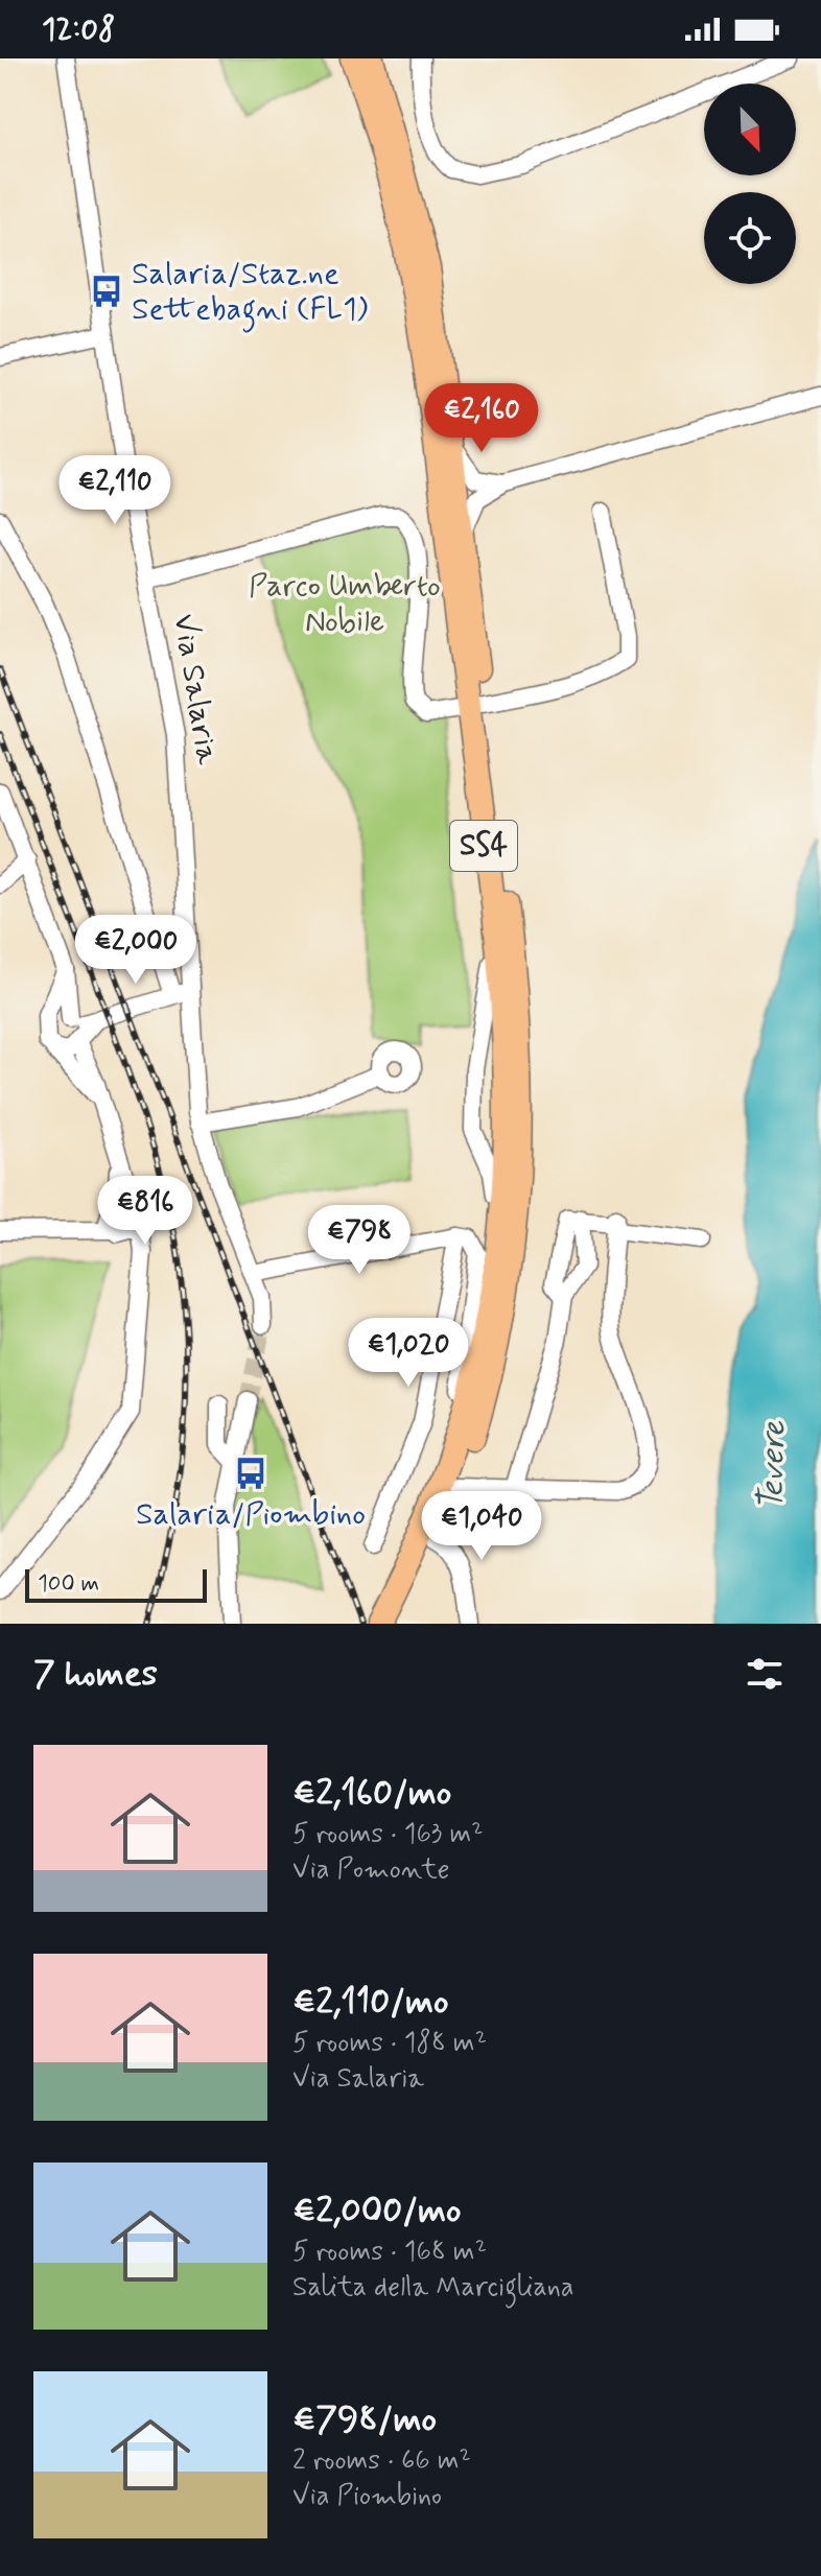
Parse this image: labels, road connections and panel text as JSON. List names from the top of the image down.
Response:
{
  "streets": {
    "main road": ["SS4"],
    "street": ["Via Salaria"]
  },
  "water": ["Tevere"],
  "parks": ["Parco Umberto Nobile"],
  "places": {
    "bus stop": ["Salaria/Staz.ne Settebagni (FL1)", "Salaria/Piombino"]
  },
  "scale_bar": "100 m",
  "north": "bottom right",
  "page": {
    "status": "12:08",
    "price": [
      "€2,160",
      "€2,110",
      "€2,000",
      "€816",
      "€798",
      "€1,020",
      "€1,040"
    ],
    "scale": "100 m",
    "heading": "7 homes",
    "list": [
      {
        "name": "€2,160/mo",
        "note": "5 rooms · 163 m² · Via Pomonte"
      },
      {
        "name": "€2,110/mo",
        "note": "5 rooms · 188 m² · Via Salaria"
      },
      {
        "name": "€2,000/mo",
        "note": "5 rooms · 168 m² · Salita della Marcigliana"
      },
      {
        "name": "€798/mo",
        "note": "2 rooms · 66 m² · Via Piombino"
      }
    ]
  }
}
